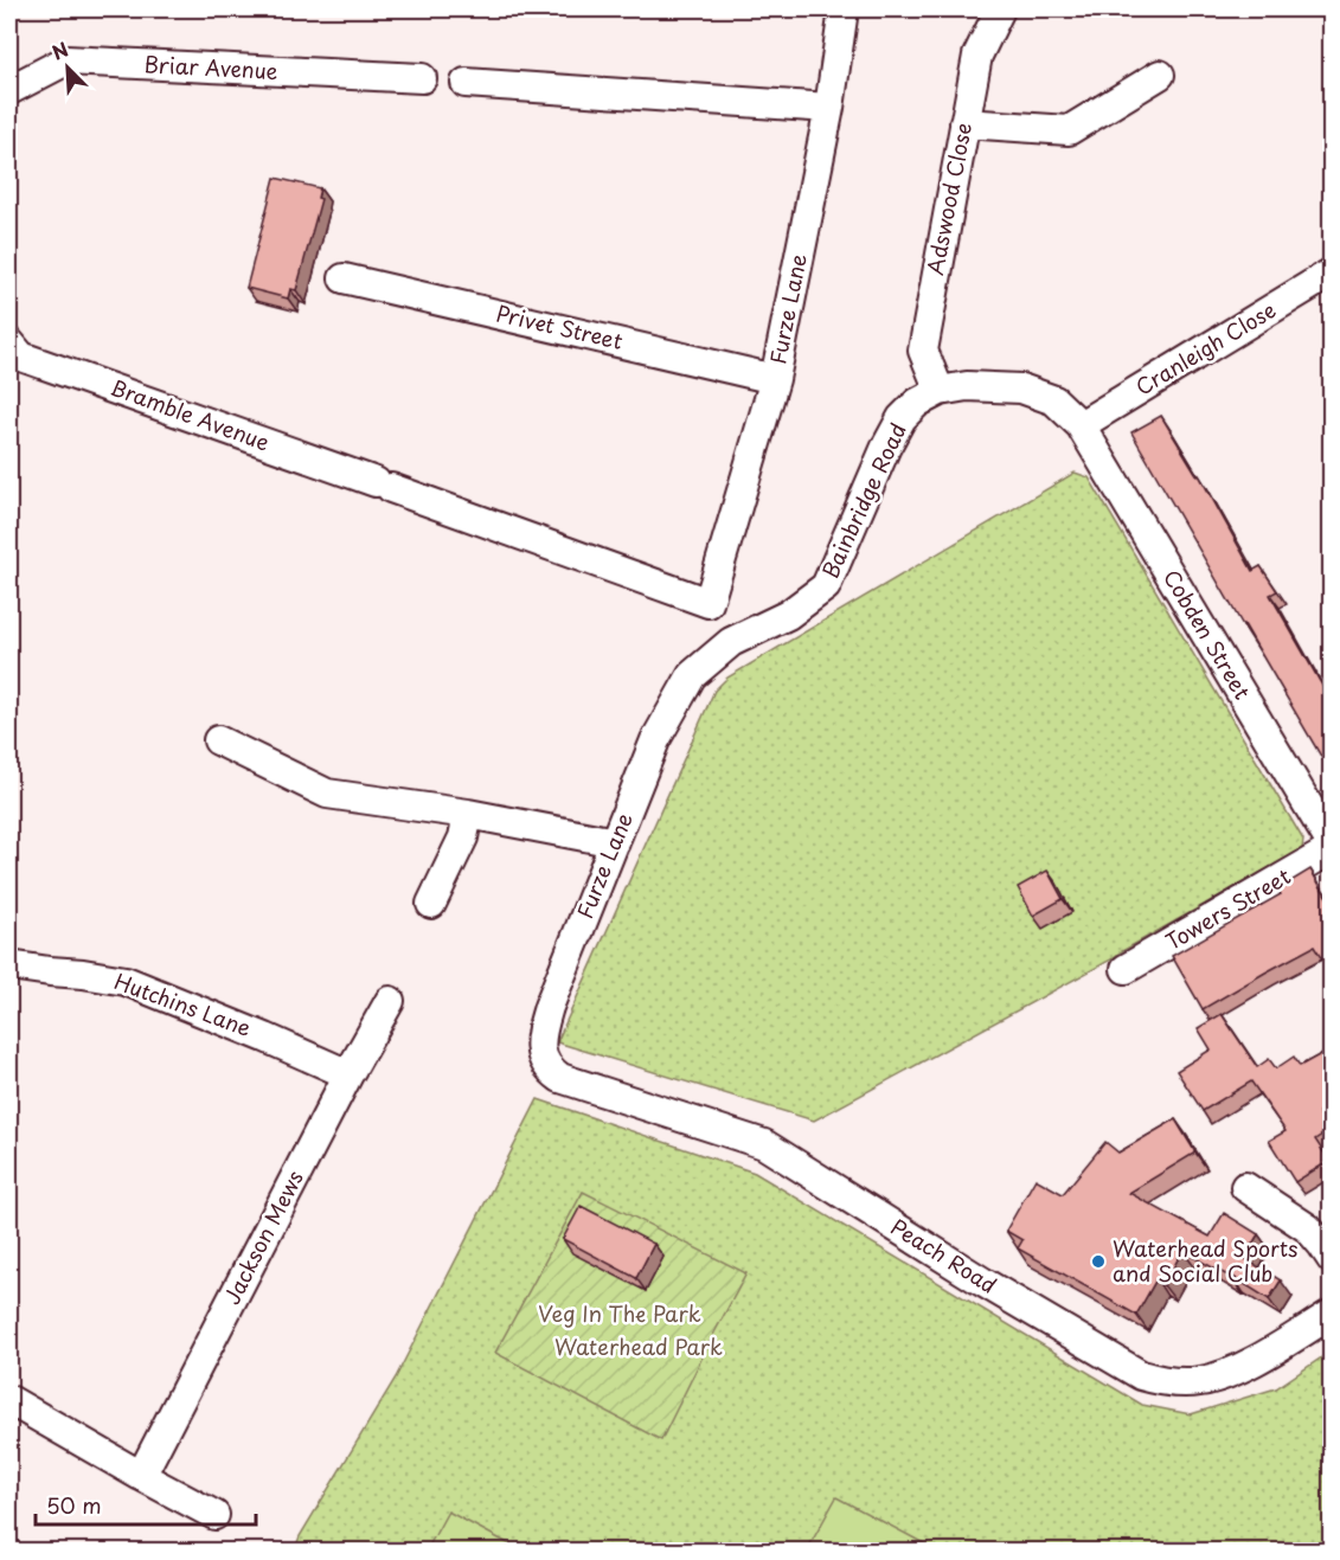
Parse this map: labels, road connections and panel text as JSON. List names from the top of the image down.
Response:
{
  "streets": {
    "street": [
      "Briar Avenue",
      "Adswood Close",
      "Furze Lane",
      "Privet Street",
      "Cranleigh Close",
      "Bramble Avenue",
      "Bainbridge Road",
      "Cobden Street",
      "Towers Street",
      "Hutchins Lane",
      "Jackson Mews",
      "Peach Road"
    ]
  },
  "crossings": [
    ["Adswood Close", "Bainbridge Road"],
    ["Furze Lane", "Privet Street"],
    ["Furze Lane", "Bramble Avenue"],
    ["Furze Lane", "Bainbridge Road"],
    ["Furze Lane", "Peach Road"],
    ["Cranleigh Close", "Bainbridge Road"],
    ["Cranleigh Close", "Cobden Street"],
    ["Bainbridge Road", "Cobden Street"],
    ["Cobden Street", "Towers Street"],
    ["Hutchins Lane", "Jackson Mews"]
  ],
  "parks": ["Veg In The Park", "Waterhead Park"],
  "places": ["Waterhead Sports and Social Club"],
  "scale_bar": "50 m",
  "north": "top left"
}
